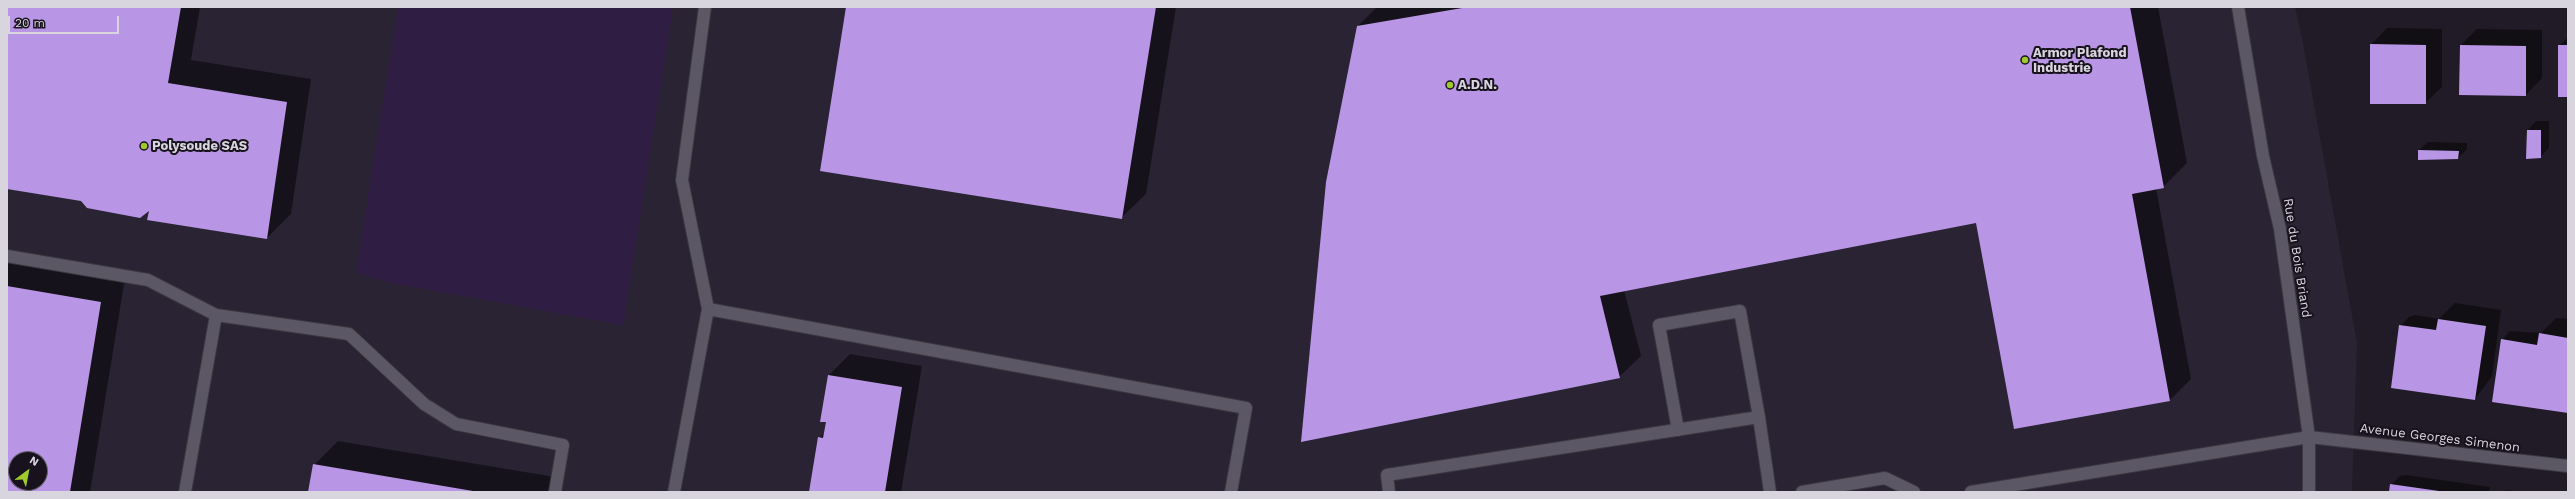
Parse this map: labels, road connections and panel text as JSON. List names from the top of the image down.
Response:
{
  "streets": {
    "street": ["Rue du Bois Briand", "Avenue Georges Simenon"]
  },
  "crossings": [
    ["Rue du Bois Briand", "Avenue Georges Simenon"]
  ],
  "places": ["Armor Plafond Industrie", "A.D.N.", "Polysoude SAS"],
  "scale_bar": "20 m",
  "north": "top right"
}
